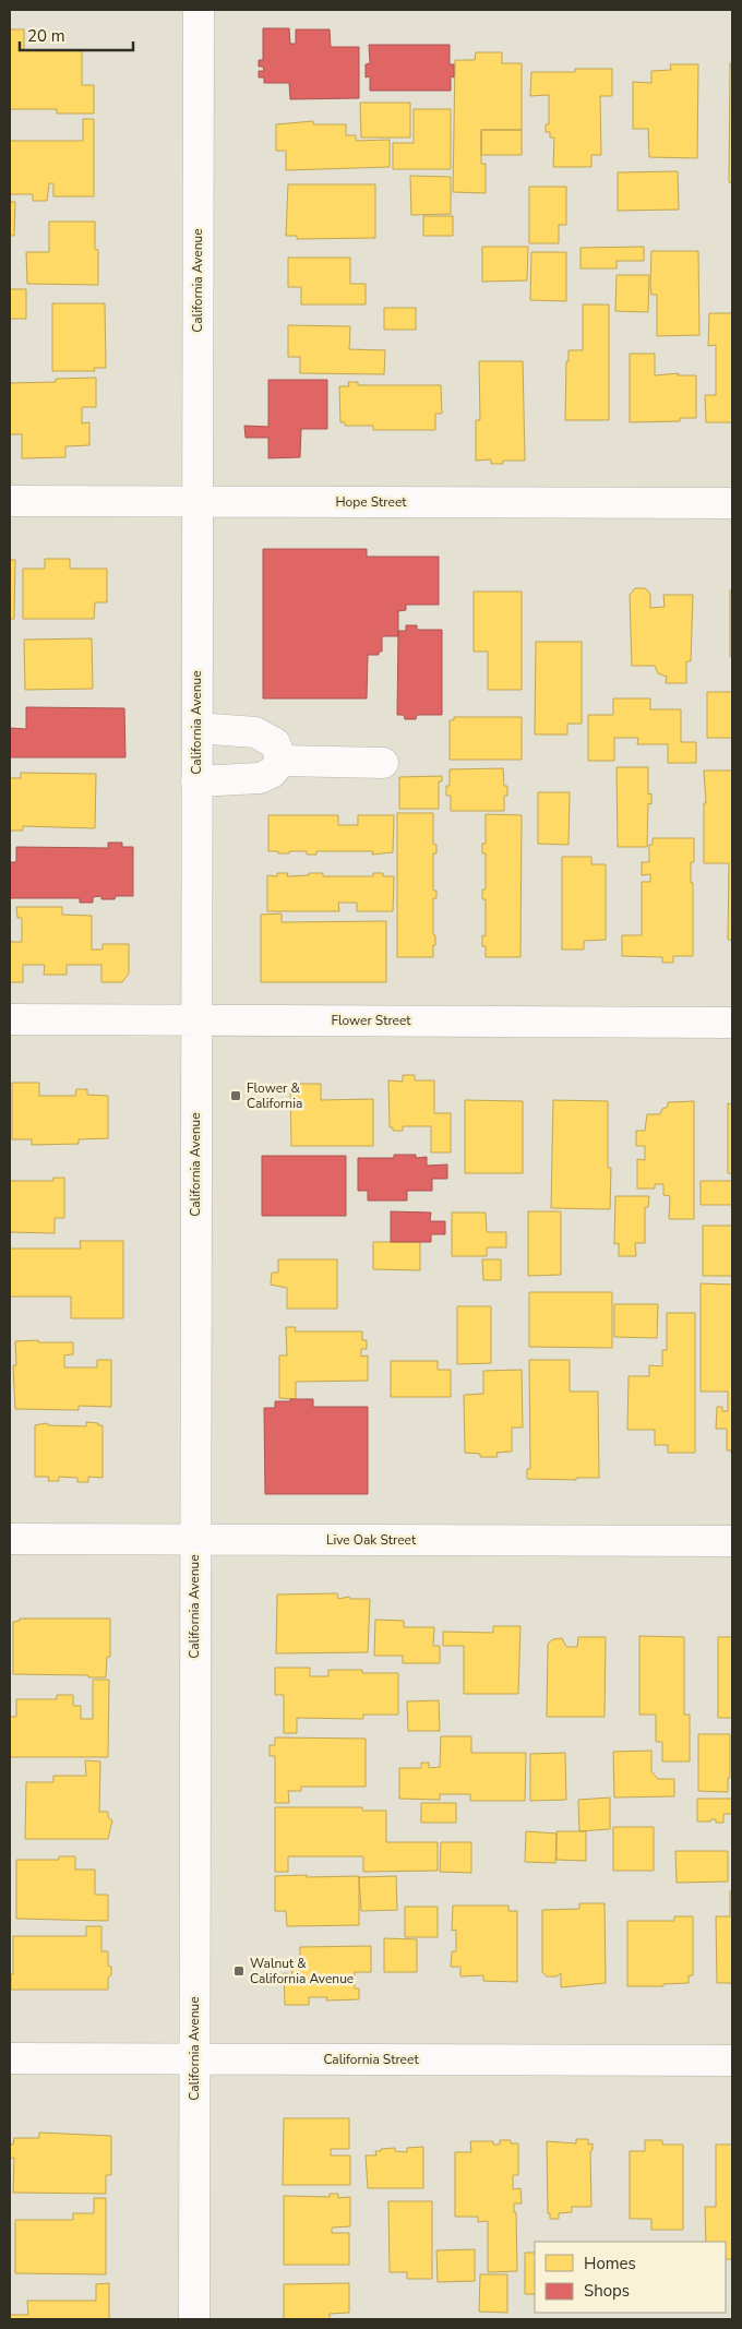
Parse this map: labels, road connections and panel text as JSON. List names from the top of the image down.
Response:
{
  "streets": {
    "street": [
      "California Avenue",
      "Hope Street",
      "Flower Street",
      "Live Oak Street",
      "California Street"
    ]
  },
  "crossings": [
    ["California Avenue", "Hope Street"],
    ["California Avenue", "Flower Street"],
    ["California Avenue", "Live Oak Street"],
    ["California Avenue", "California Street"]
  ],
  "places": {
    "transit": ["Flower & California", "Walnut & California Avenue"]
  },
  "legend": ["Homes", "Shops"],
  "scale_bar": "20 m"
}
